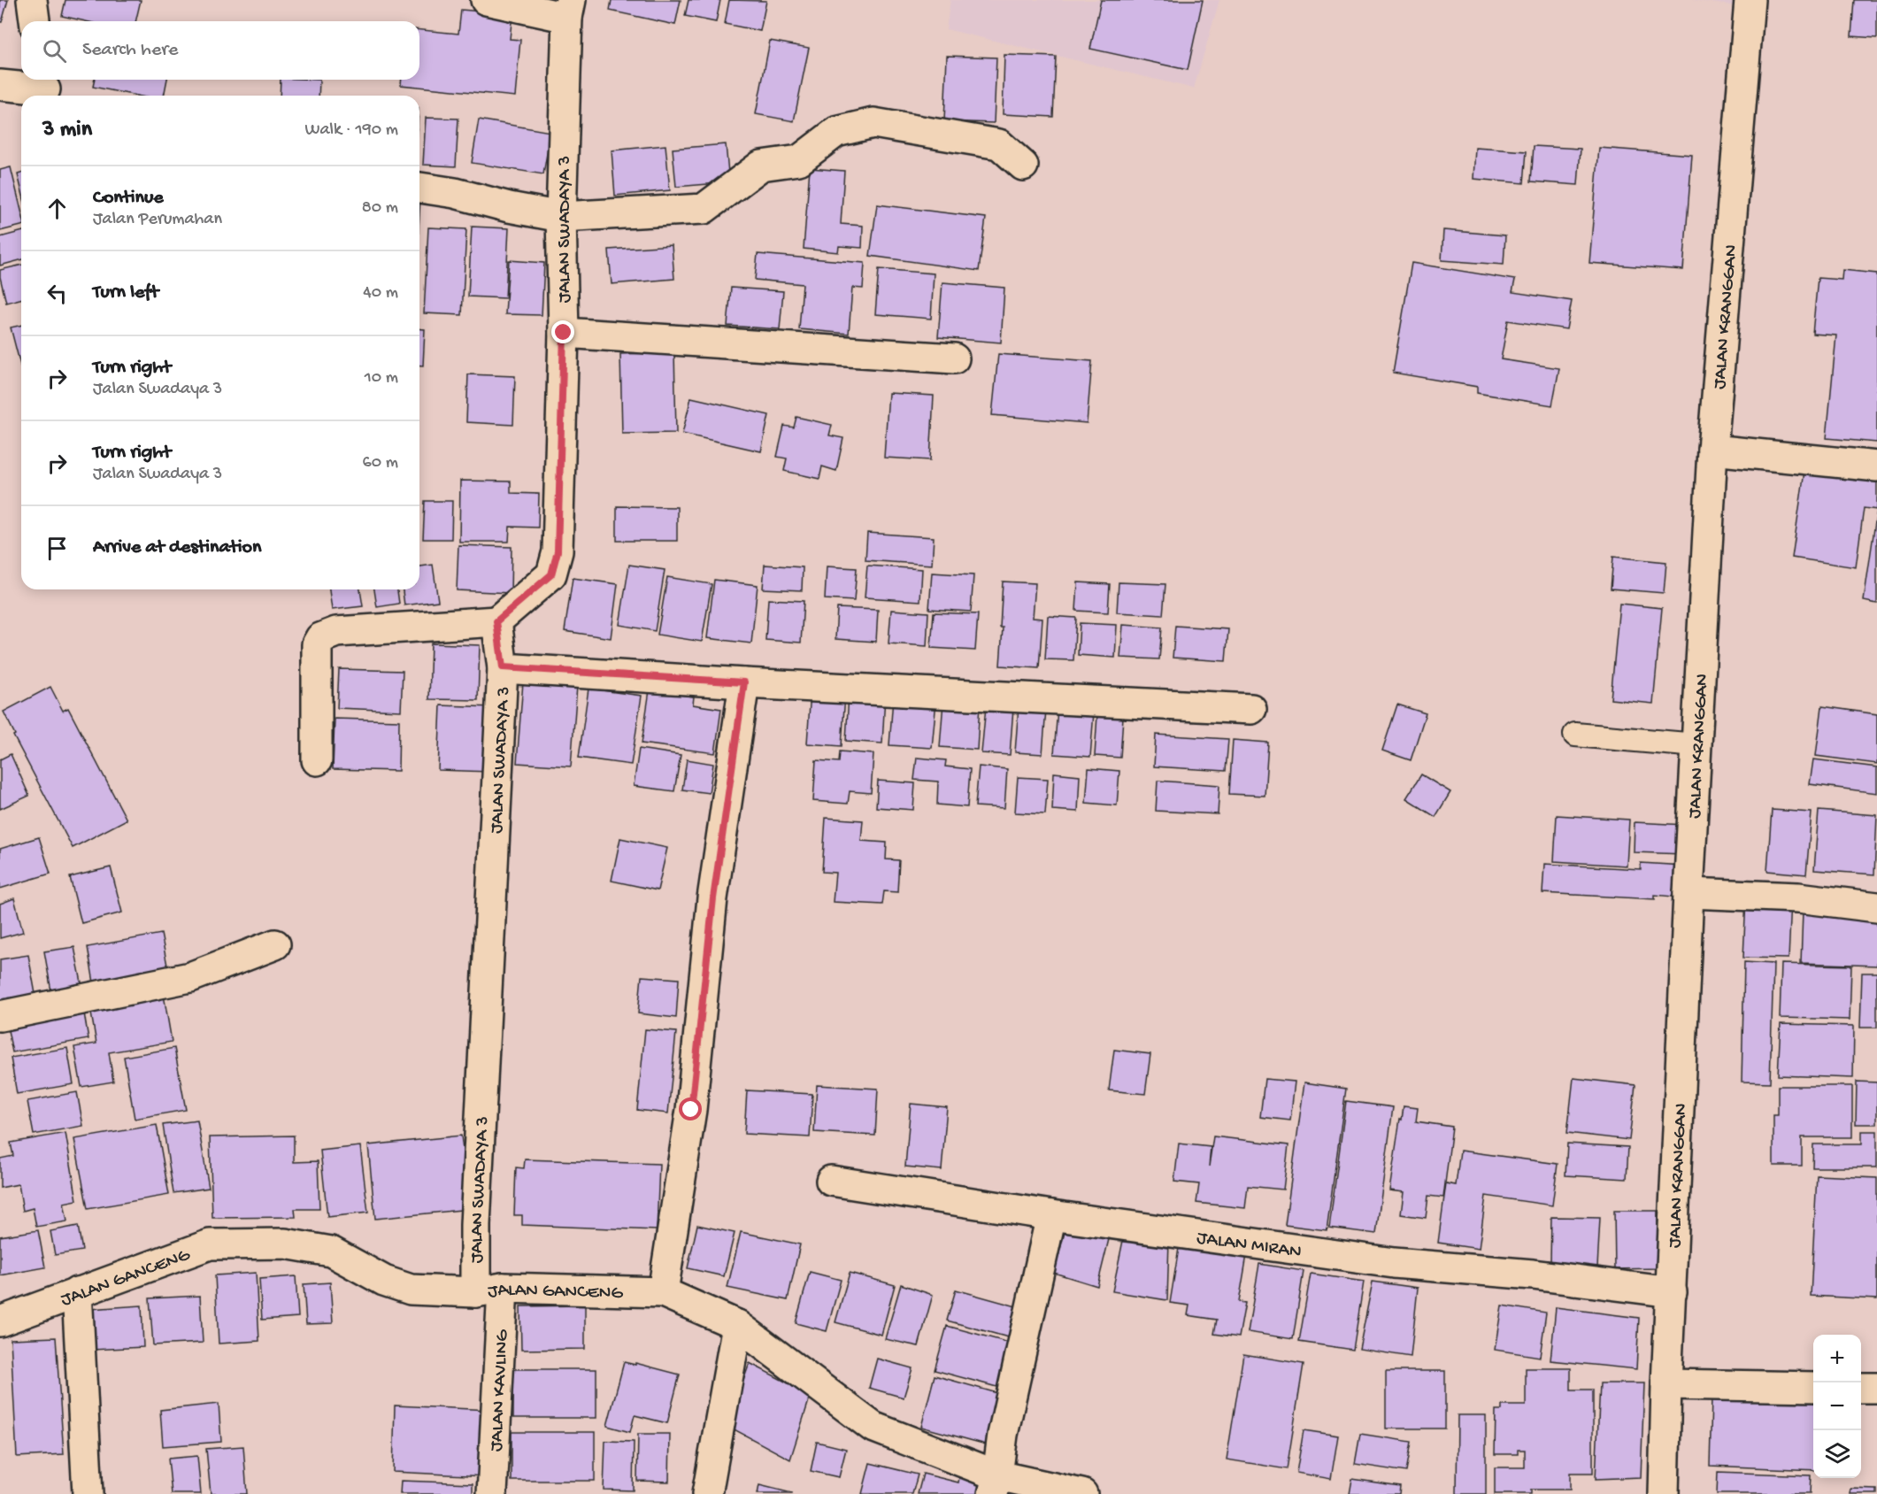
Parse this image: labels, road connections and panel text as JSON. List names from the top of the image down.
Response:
{
  "streets": {
    "street": [
      "JALAN SWADAYA 3",
      "JALAN KRANGGAN",
      "JALAN MIRAN",
      "JALAN GANCENG",
      "JALAN KAVLING"
    ]
  },
  "crossings": [
    ["JALAN SWADAYA 3", "JALAN GANCENG"],
    ["JALAN SWADAYA 3", "JALAN KAVLING"],
    ["JALAN KRANGGAN", "JALAN MIRAN"],
    ["JALAN GANCENG", "JALAN KAVLING"]
  ],
  "page": {
    "search": "Search here",
    "heading": ["3 min", "Walk · 190 m"],
    "list": [
      ["Continue", "Jalan Perumahan", "80 m"],
      ["Turn left", "40 m"],
      ["Turn right", "Jalan Swadaya 3", "10 m"],
      ["Turn right", "Jalan Swadaya 3", "60 m"],
      "Arrive at destination"
    ],
    "map_buttons": ["+", "−"]
  }
}
